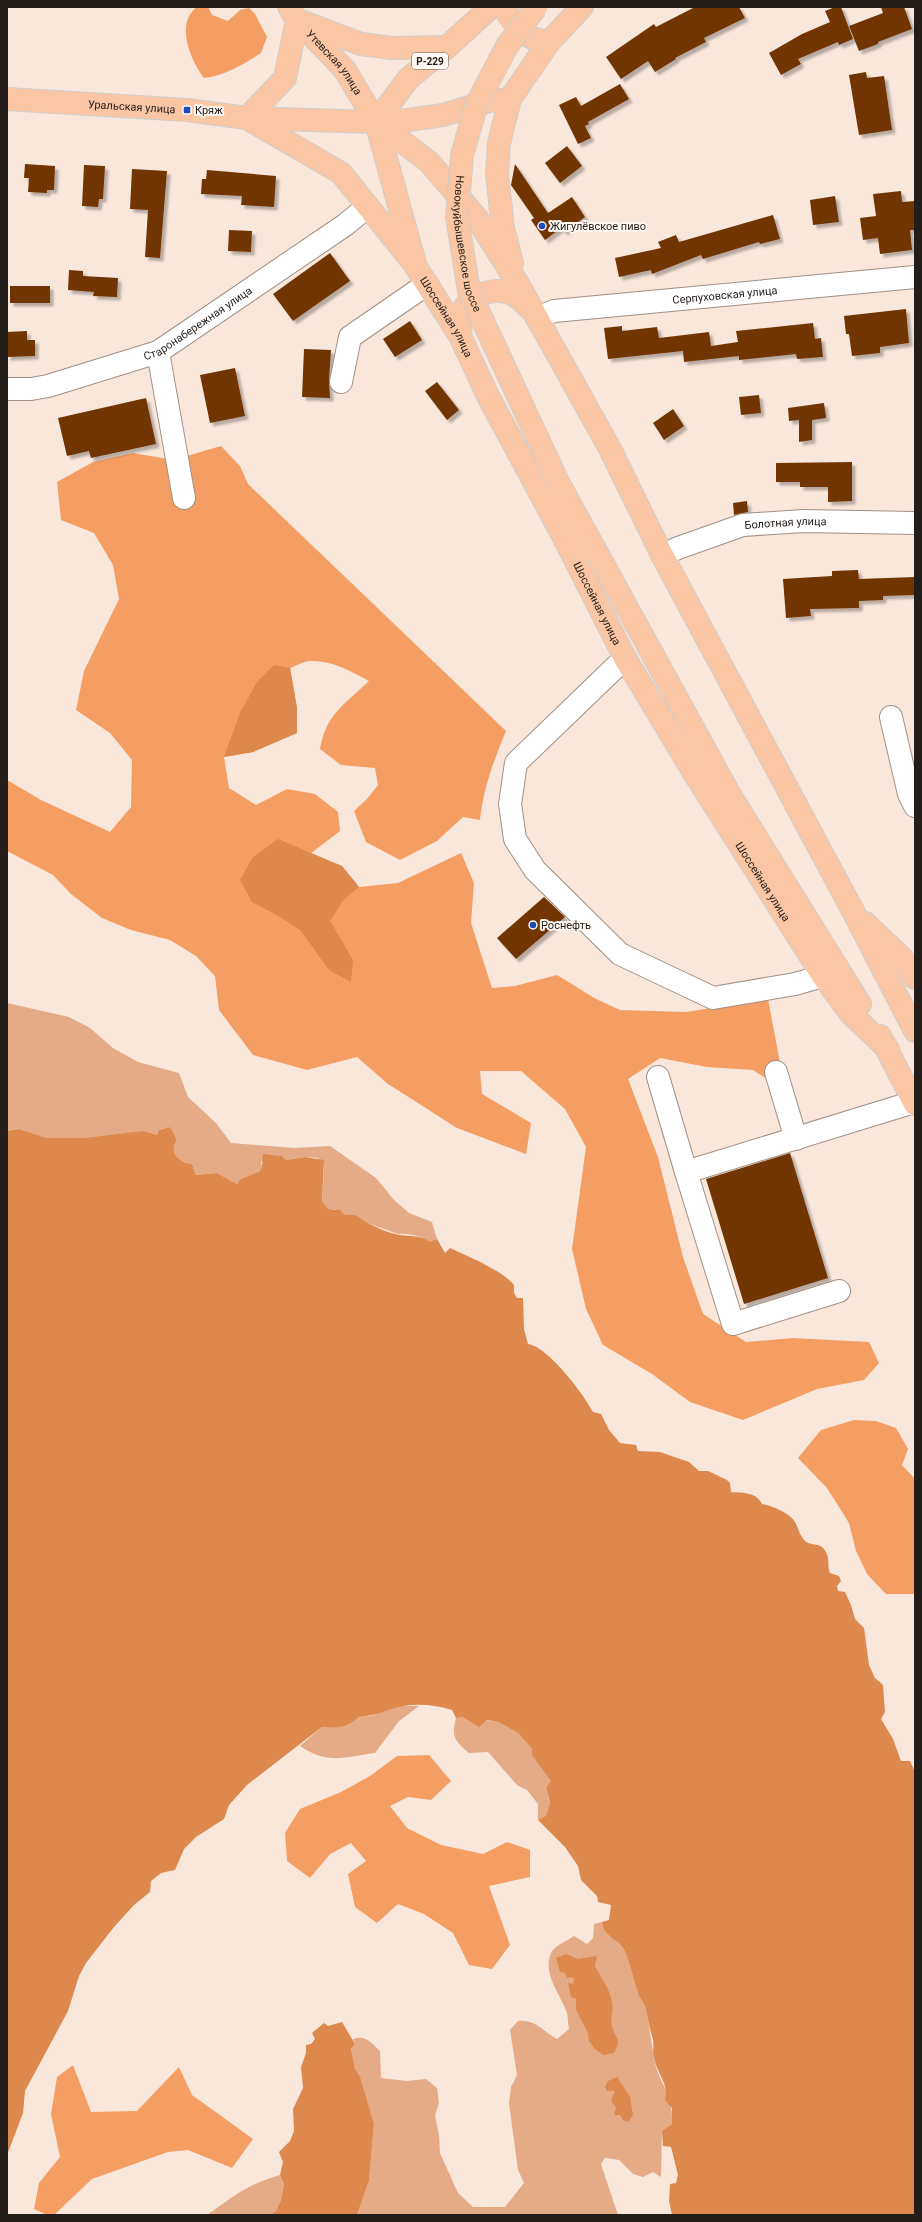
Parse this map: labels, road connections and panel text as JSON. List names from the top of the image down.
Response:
{
  "streets": {
    "main road": [
      "Р-229",
      "Утевская улица",
      "Уральская улица",
      "Новокуйбышевское шоссе",
      "Шоссейная улица"
    ],
    "street": ["Серпуховская улица", "Старонабережная улица", "Болотная улица"]
  },
  "crossings": [
    ["Р-229", "Утевская улица"],
    ["Р-229", "Уральская улица"],
    ["Р-229", "Шоссейная улица"],
    ["Утевская улица", "Уральская улица"],
    ["Утевская улица", "Шоссейная улица"],
    ["Уральская улица", "Шоссейная улица"],
    ["Новокуйбышевское шоссе", "Шоссейная улица"]
  ],
  "places": {
    "transit": ["Кряж"],
    "other": ["Жигулёвское пиво", "Роснефть"]
  }
}
